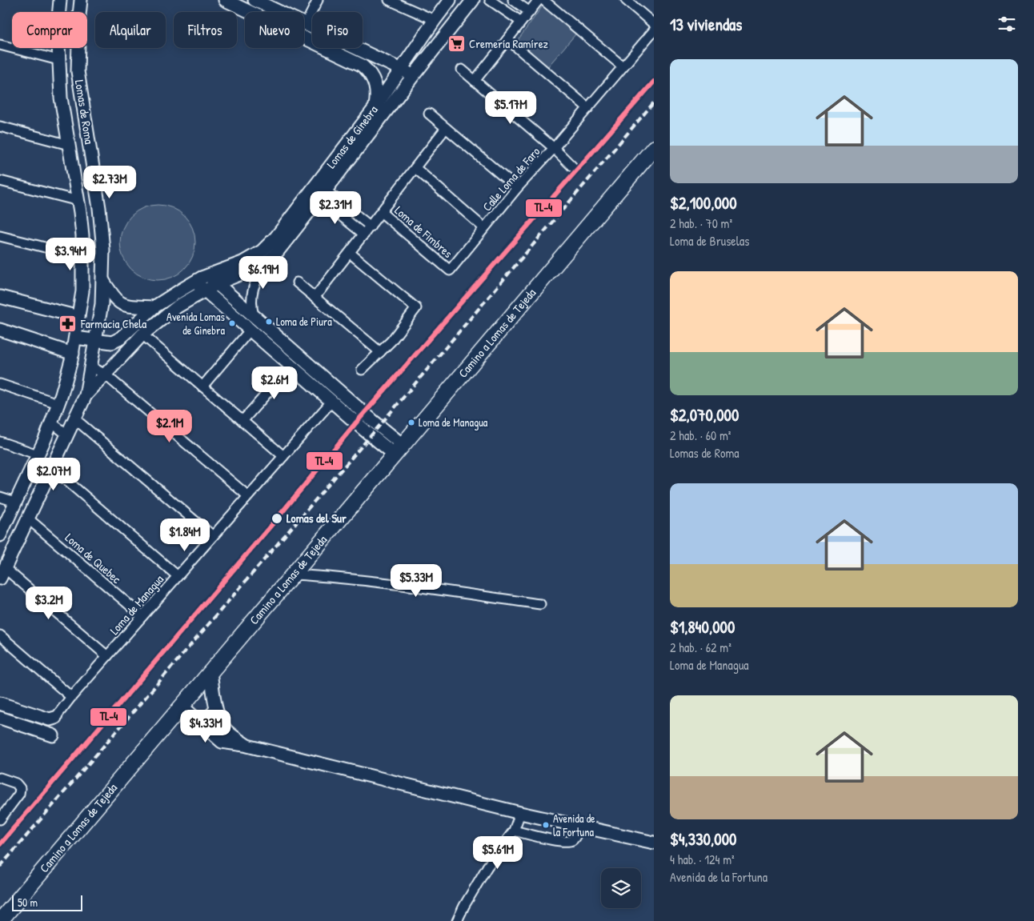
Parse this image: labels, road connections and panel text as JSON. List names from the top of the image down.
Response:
{
  "streets": {
    "main road": ["Camino a Lomas de Tejeda"],
    "street": [
      "Lomas de Roma",
      "Lomas de Ginebra",
      "Calle Loma de Faro",
      "Loma de Fimbres",
      "Loma de Quebec",
      "Loma de Managua"
    ]
  },
  "crossings": [
    ["Lomas de Roma", "Lomas de Ginebra"],
    ["Lomas de Roma", "Loma de Quebec"],
    ["Calle Loma de Faro", "Loma de Fimbres"],
    ["Loma de Quebec", "Loma de Managua"]
  ],
  "places": {
    "supermarket": ["Cremería Ramírez"],
    "other": [
      "Loma de Piura",
      "Avenida Lomas de Ginebra",
      "Loma de Managua",
      "Lomas del Sur",
      "Avenida de la Fortuna"
    ],
    "pharmacy": ["Farmacia Chela"]
  },
  "lines": ["transit line TL-4"],
  "scale_bar": "50 m",
  "page": {
    "heading": "13 viviendas",
    "chip": [
      "Comprar",
      "Alquilar",
      "Filtros",
      "Nuevo",
      "Piso"
    ],
    "list": [
      {
        "name": "$2,100,000",
        "note": "2 hab. · 70 m² · Loma de Bruselas"
      },
      {
        "name": "$2,070,000",
        "note": "2 hab. · 60 m² · Lomas de Roma"
      },
      {
        "name": "$1,840,000",
        "note": "2 hab. · 62 m² · Loma de Managua"
      },
      {
        "name": "$4,330,000",
        "note": "4 hab. · 124 m² · Avenida de la Fortuna"
      }
    ],
    "price": [
      "$5.17M",
      "$2.73M",
      "$2.31M",
      "$3.94M",
      "$6.19M",
      "$2.6M",
      "$2.1M",
      "$2.07M",
      "$1.84M",
      "$5.33M",
      "$3.2M",
      "$4.33M",
      "$5.61M"
    ],
    "scale": "50 m"
  }
}
